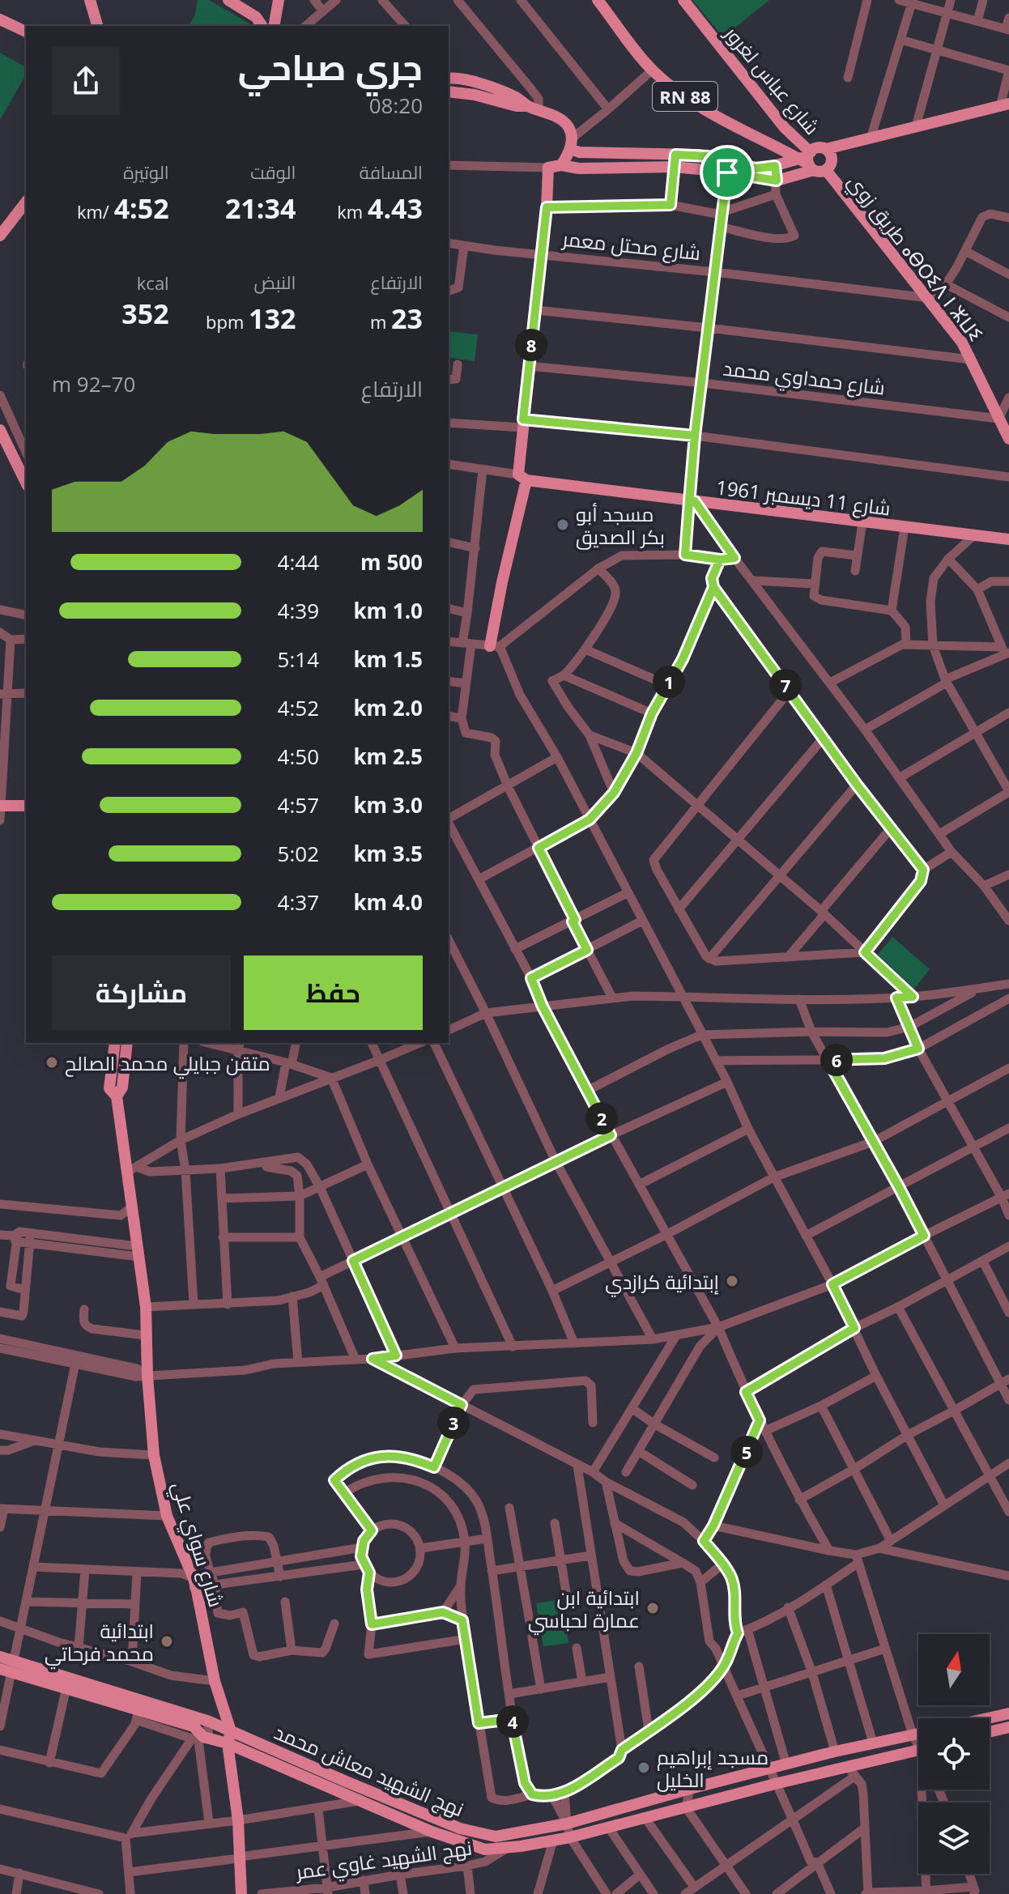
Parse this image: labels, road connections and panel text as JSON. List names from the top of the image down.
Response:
{
  "streets": {
    "main road": [
      "شارع عباس لغرور",
      "RN 88",
      "طريق زوي ⴰⴱⵔⵉⴷ ⵏ ⵣⵡⵉ",
      "شارع 11 ديسمبر 1961",
      "شارع سواي علي",
      "نهج الشهيد معاش محمد"
    ],
    "street": ["شارع صحتل معمر", "شارع حمداوي محمد", "نهج الشهيد غاوي عمر"]
  },
  "crossings": [
    ["شارع عباس لغرور", "RN 88"],
    ["شارع عباس لغرور", "طريق زوي ⴰⴱⵔⵉⴷ ⵏ ⵣⵡⵉ"],
    ["RN 88", "طريق زوي ⴰⴱⵔⵉⴷ ⵏ ⵣⵡⵉ"],
    ["شارع صحتل معمر", "طريق زوي ⴰⴱⵔⵉⴷ ⵏ ⵣⵡⵉ"],
    ["طريق زوي ⴰⴱⵔⵉⴷ ⵏ ⵣⵡⵉ", "شارع حمداوي محمد"],
    ["شارع سواي علي", "نهج الشهيد معاش محمد"],
    ["نهج الشهيد معاش محمد", "نهج الشهيد غاوي عمر"]
  ],
  "places": [
    "مسجد أبو بكر الصديق",
    "متقن جبايلي محمد الصالح",
    "إبتدائية كرازدي",
    "ابتدائية ابن عمارة لحباسي",
    "ابتدائية محمد فرحاتي",
    "مسجد إبراهيم الخليل"
  ],
  "north": "top",
  "page": {
    "heading": ["جري صباحي", "08:20"],
    "stats": [
      ["المسافة", "4.43 km"],
      ["الوقت", "21:34"],
      ["الوتيرة", "4:52 /km"],
      ["الارتفاع", "23 m"],
      ["النبض", "132 bpm"],
      ["kcal", "352"]
    ],
    "pins": [
      "8",
      "1",
      "7",
      "6",
      "2",
      "3",
      "5",
      "4"
    ],
    "chart": ["الارتفاع", "70–92 m"],
    "list": [
      {
        "name": "500 m",
        "note": "4:44"
      },
      {
        "name": "1.0 km",
        "note": "4:39"
      },
      {
        "name": "1.5 km",
        "note": "5:14"
      },
      {
        "name": "2.0 km",
        "note": "4:52"
      },
      {
        "name": "2.5 km",
        "note": "4:50"
      },
      {
        "name": "3.0 km",
        "note": "4:57"
      },
      {
        "name": "3.5 km",
        "note": "5:02"
      },
      {
        "name": "4.0 km",
        "note": "4:37"
      }
    ],
    "buttons": ["حفظ", "مشاركة"]
  }
}
